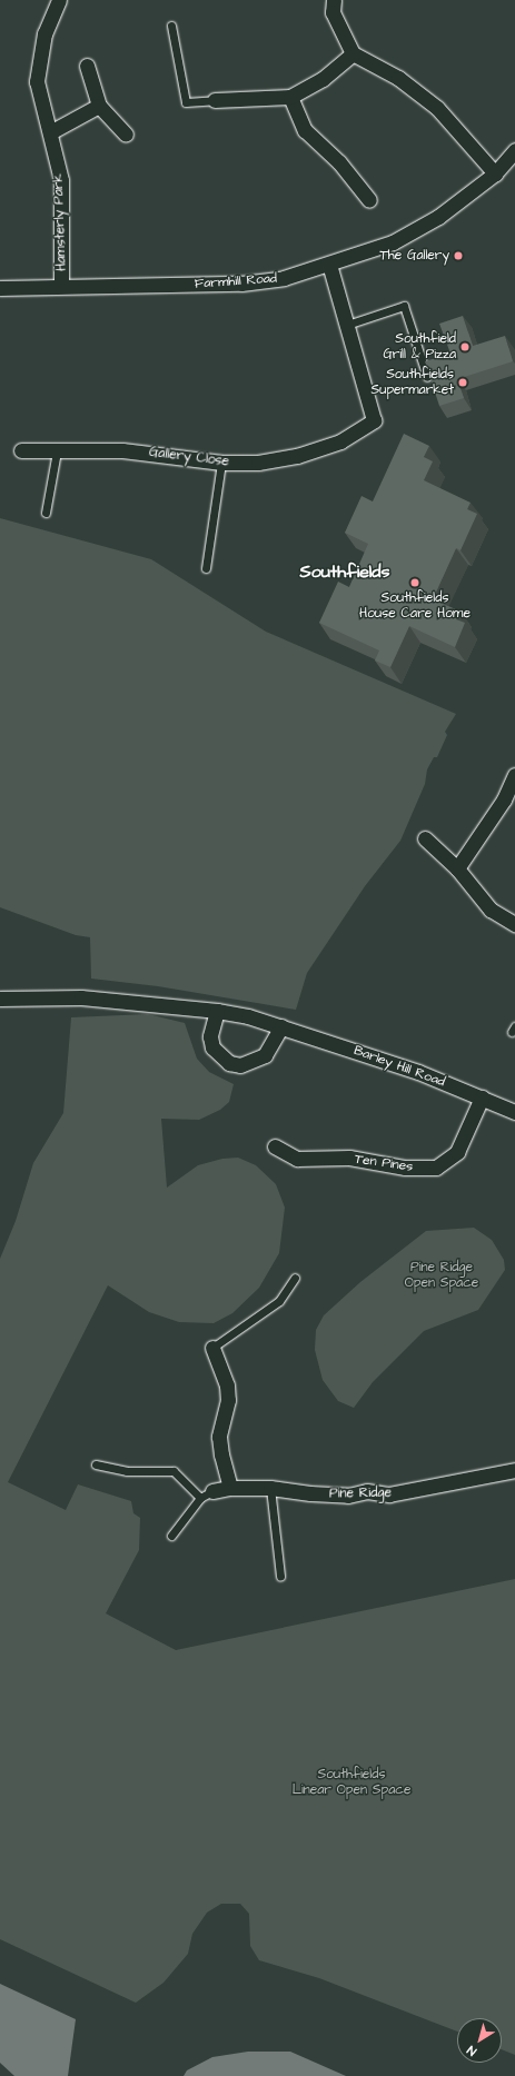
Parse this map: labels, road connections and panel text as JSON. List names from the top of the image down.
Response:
{
  "streets": {
    "street": [
      "Hamsterly Park",
      "Farmhill Road",
      "Gallery Close",
      "Barley Hill Road",
      "Ten Pines",
      "Pine Ridge"
    ]
  },
  "crossings": [
    ["Hamsterly Park", "Farmhill Road"],
    ["Farmhill Road", "Gallery Close"],
    ["Barley Hill Road", "Ten Pines"]
  ],
  "districts": ["Southfields"],
  "parks": ["Pine Ridge Open Space", "Southfields Linear Open Space"],
  "places": [
    "The Gallery",
    "Southfield Grill & Pizza",
    "Southfields Supermarket",
    "Southfields House Care Home"
  ],
  "north": "bottom left"
}
